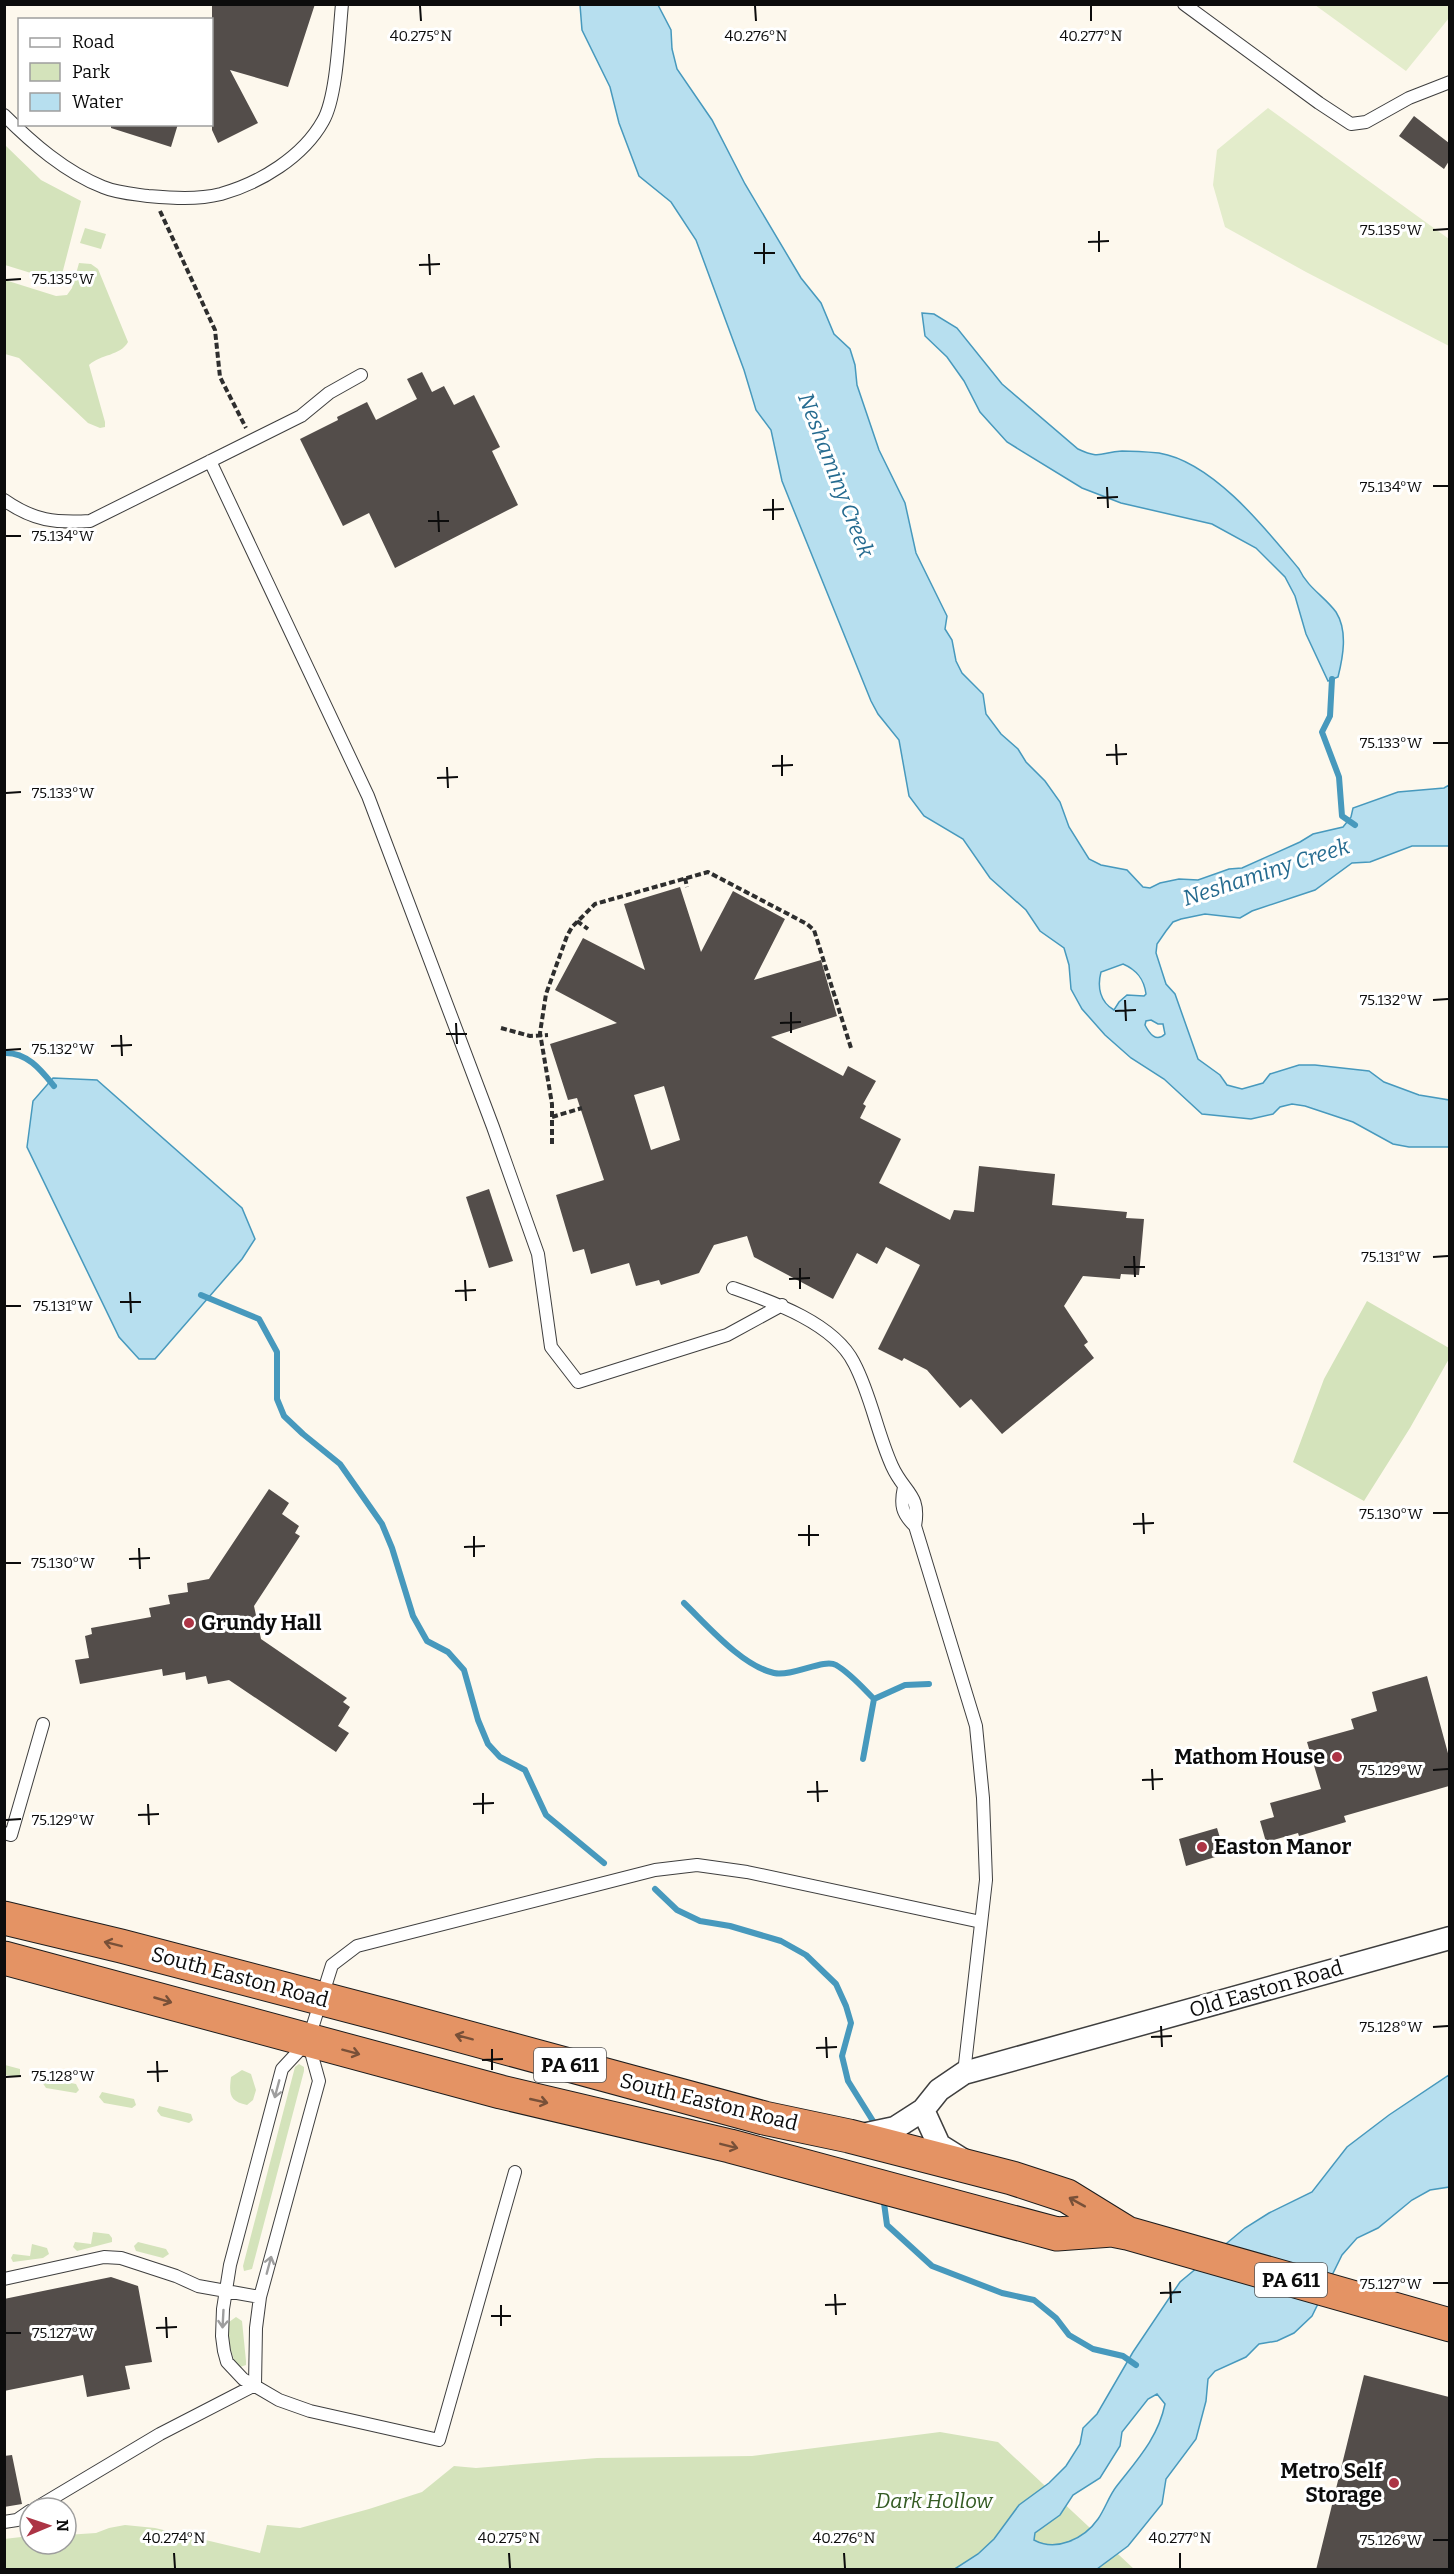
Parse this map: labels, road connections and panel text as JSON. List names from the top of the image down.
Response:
{
  "streets": {
    "highway": ["South Easton Road", "PA 611"],
    "street": ["Old Easton Road"]
  },
  "crossings": [
    ["South Easton Road", "Old Easton Road"]
  ],
  "water": ["Neshaminy Creek"],
  "parks": ["Dark Hollow"],
  "places": [
    "Grundy Hall",
    "Mathom House",
    "Easton Manor",
    "Metro Self Storage"
  ],
  "legend": ["Road", "Park", "Water"],
  "north": "right",
  "coordinates": [
    "40.275°N",
    "40.276°N",
    "40.277°N",
    "75.135°W",
    "75.134°W",
    "75.133°W",
    "75.132°W",
    "75.131°W",
    "75.130°W",
    "75.129°W",
    "75.128°W",
    "75.127°W",
    "40.274°N",
    "75.126°W"
  ]
}
